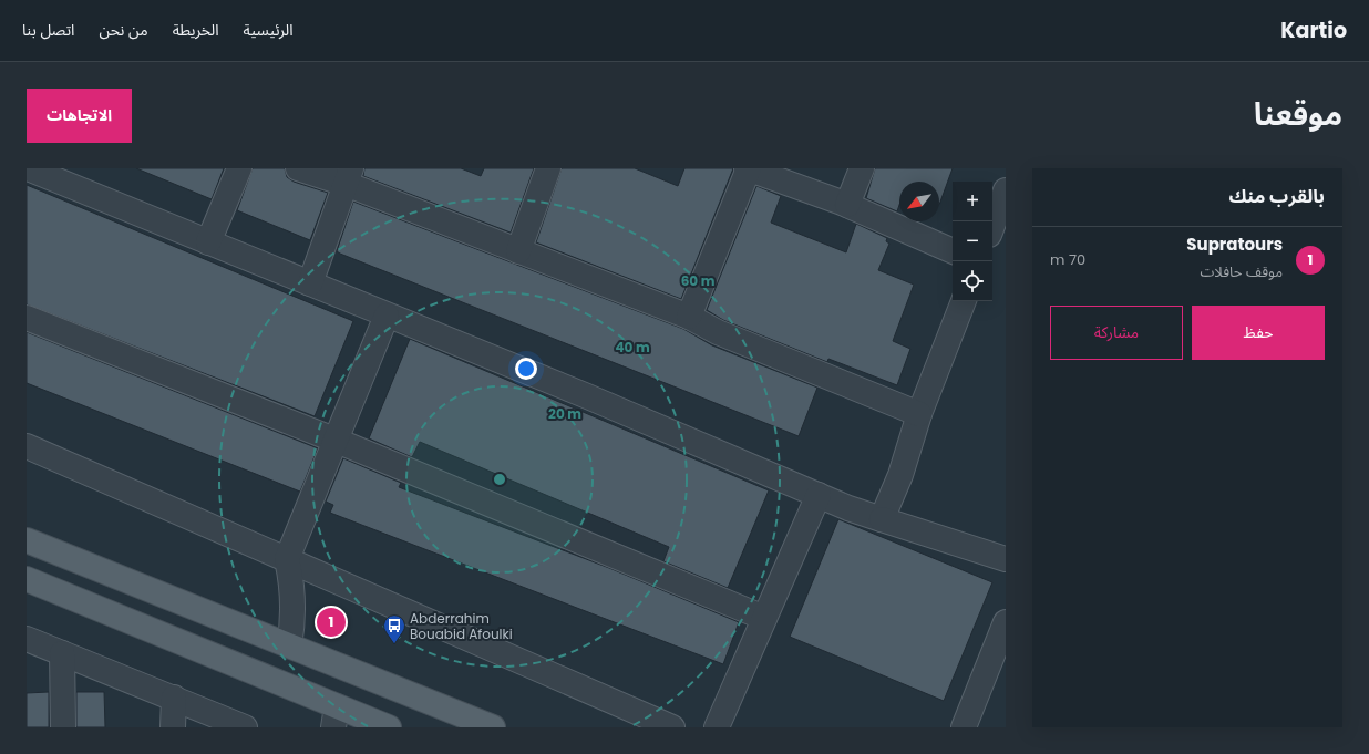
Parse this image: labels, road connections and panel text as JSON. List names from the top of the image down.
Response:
{
  "places": {
    "bus stop": ["Abderrahim Bouabid Afoulki"]
  },
  "north": "bottom left",
  "page": {
    "header": "Kartio",
    "nav": [
      "الرئيسية",
      "الخريطة",
      "من نحن",
      "اتصل بنا"
    ],
    "title": "موقعنا",
    "buttons": [
      "الاتجاهات",
      ["حفظ", "مشاركة"]
    ],
    "heading": "بالقرب منك",
    "map_buttons": ["+", "−"],
    "list": [
      {
        "mark": "1",
        "name": "Supratours",
        "note": "موقف حافلات",
        "value": "70 m"
      }
    ],
    "pins": "1"
  },
  "rings": ["60 m", "40 m", "20 m"]
}
